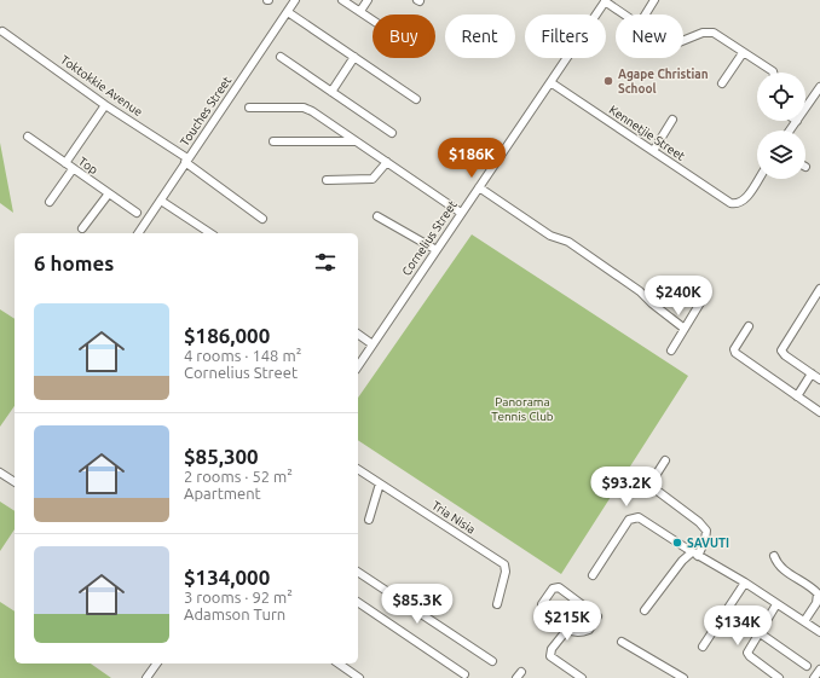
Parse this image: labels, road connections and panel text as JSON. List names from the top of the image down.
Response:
{
  "streets": {
    "street": [
      "Toktokkie Avenue",
      "Touches Street",
      "Kennetjie Street",
      "Top",
      "Cornelius Street",
      "Tria Nisia"
    ]
  },
  "crossings": [
    ["Toktokkie Avenue", "Touches Street"],
    ["Kennetjie Street", "Cornelius Street"]
  ],
  "parks": ["Panorama Tennis Club"],
  "places": ["Agape Christian School", "SAVUTI"],
  "page": {
    "chip": [
      "Buy",
      "Rent",
      "Filters",
      "New"
    ],
    "price": [
      "$186K",
      "$240K",
      "$93.2K",
      "$85.3K",
      "$215K",
      "$134K"
    ],
    "heading": "6 homes",
    "list": [
      {
        "name": "$186,000",
        "note": "4 rooms · 148 m² · Cornelius Street"
      },
      {
        "name": "$85,300",
        "note": "2 rooms · 52 m² · Apartment"
      },
      {
        "name": "$134,000",
        "note": "3 rooms · 92 m² · Adamson Turn"
      }
    ]
  }
}
